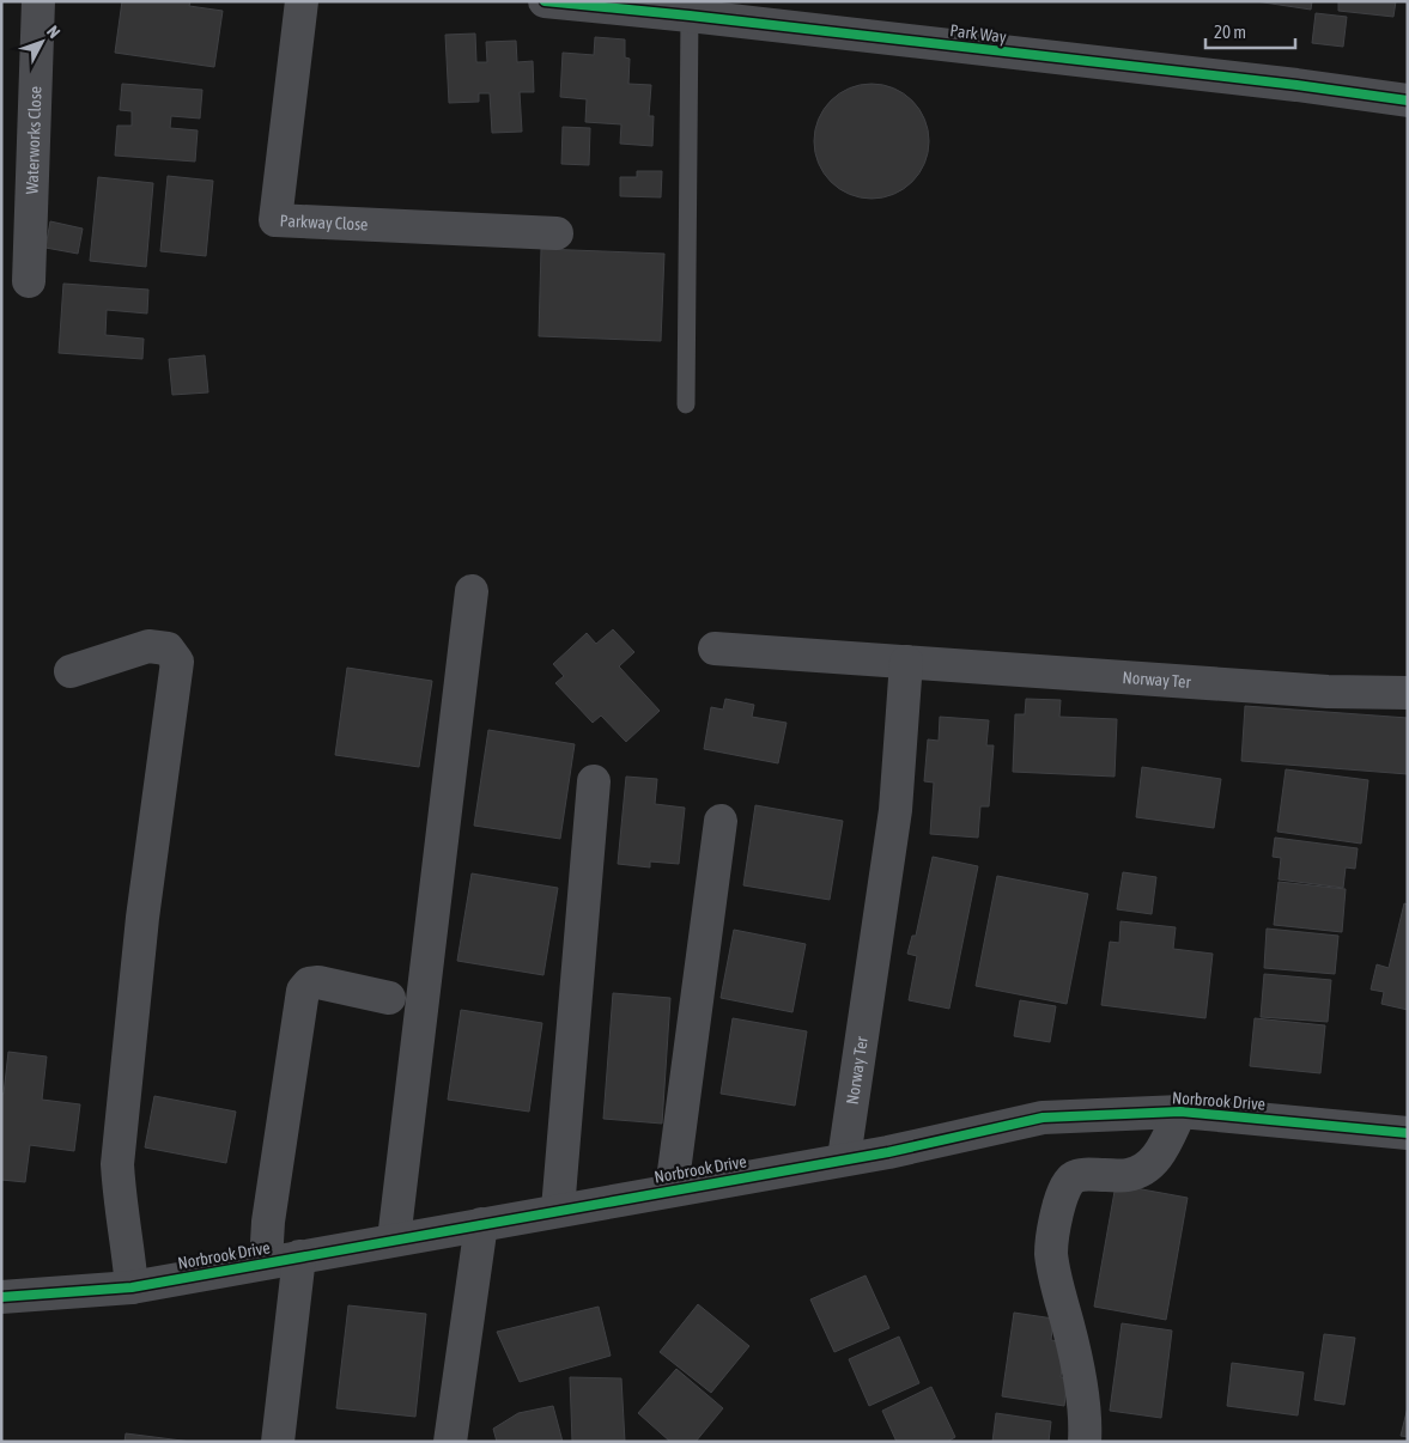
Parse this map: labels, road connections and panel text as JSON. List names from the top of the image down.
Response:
{
  "streets": {
    "street": [
      "Park Way",
      "Waterworks Close",
      "Parkway Close",
      "Norway Ter",
      "Norbrook Drive"
    ]
  },
  "crossings": [
    ["Norway Ter", "Norbrook Drive"]
  ],
  "scale_bar": "20 m",
  "north": "top right"
}
